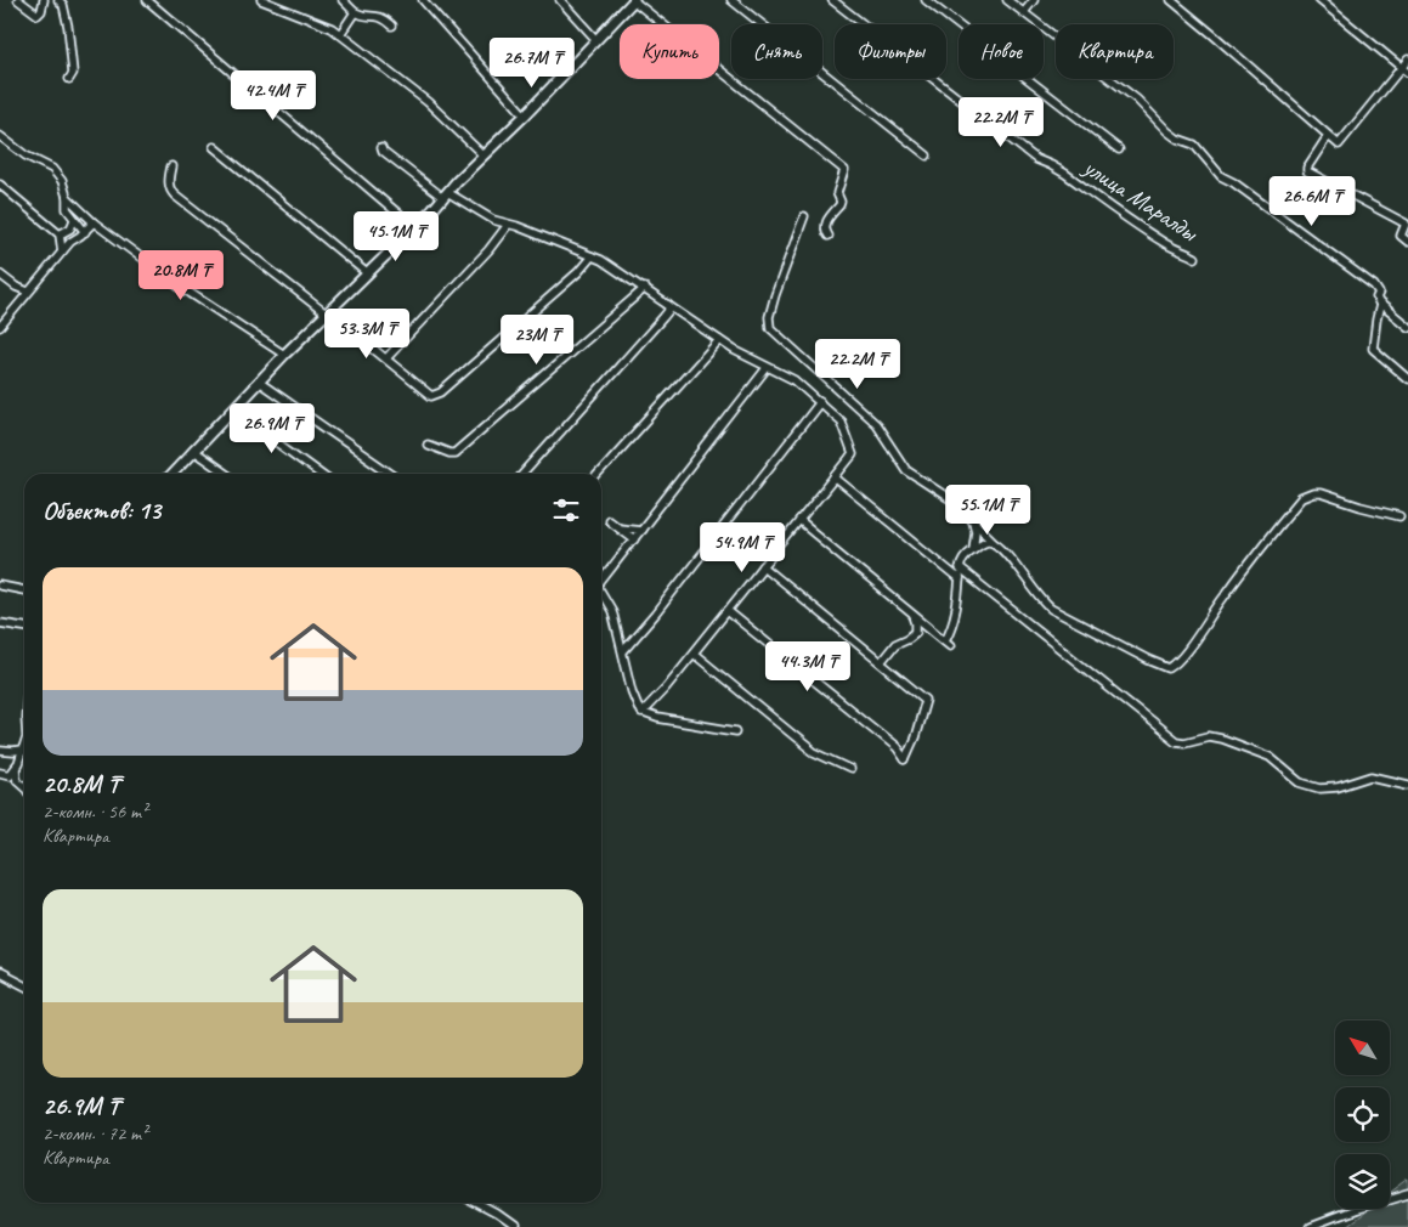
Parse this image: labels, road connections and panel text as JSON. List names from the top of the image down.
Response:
{
  "streets": {
    "street": ["улица Маралды"]
  },
  "north": "top left",
  "page": {
    "chip": [
      "Купить",
      "Снять",
      "Фильтры",
      "Новое",
      "Квартира"
    ],
    "price": [
      "26.7M ₸",
      "42.4M ₸",
      "22.2M ₸",
      "26.6M ₸",
      "45.1M ₸",
      "20.8M ₸",
      "53.3M ₸",
      "23M ₸",
      "22.2M ₸",
      "26.9M ₸",
      "55.1M ₸",
      "54.9M ₸",
      "44.3M ₸"
    ],
    "heading": "Объектов: 13",
    "list": [
      {
        "name": "20.8M ₸",
        "note": "2-комн. · 56 m² · Квартира"
      },
      {
        "name": "26.9M ₸",
        "note": "2-комн. · 72 m² · Квартира"
      }
    ]
  }
}
